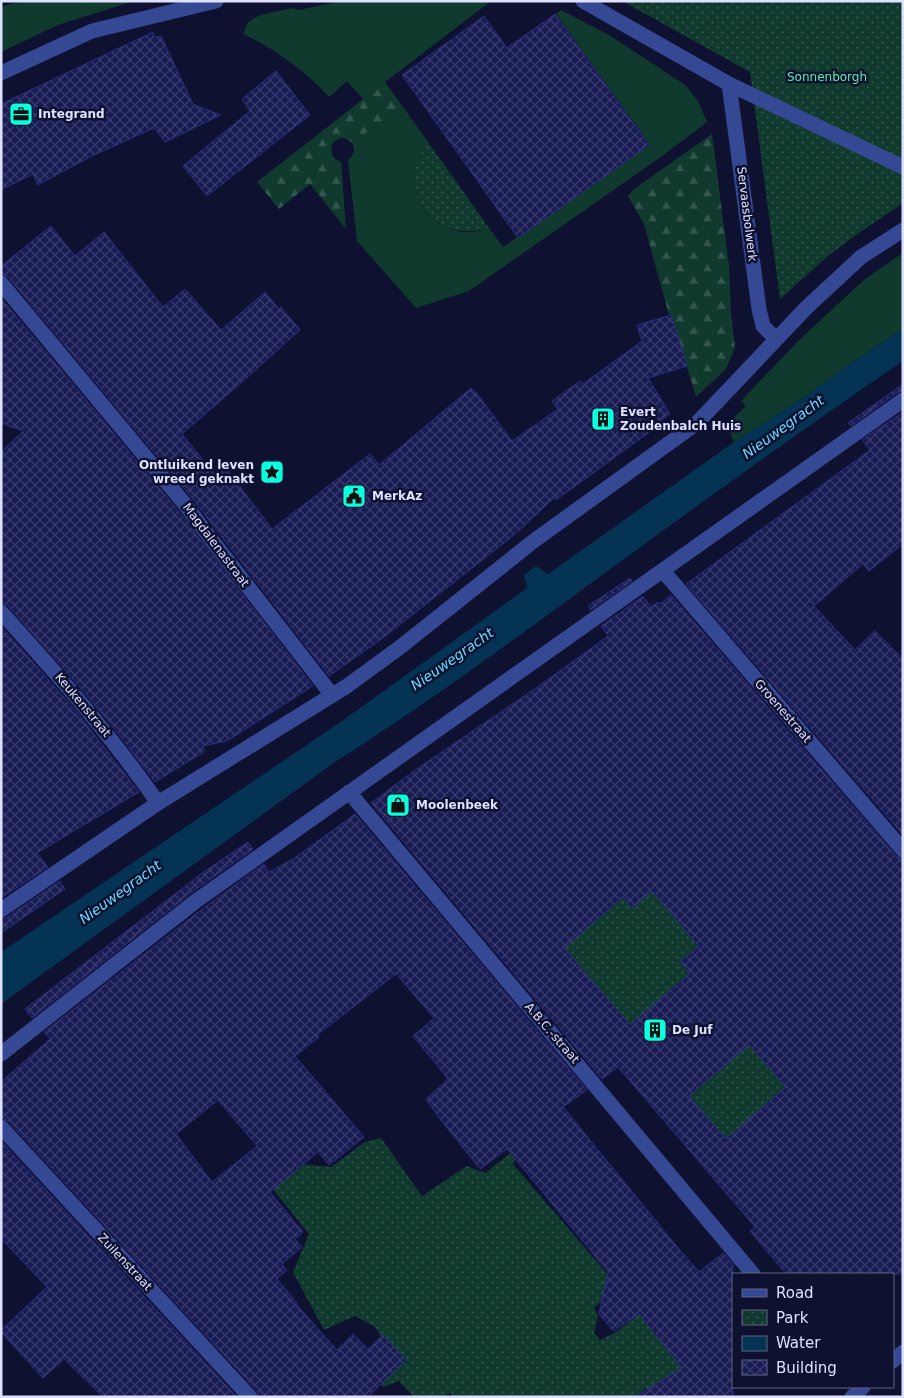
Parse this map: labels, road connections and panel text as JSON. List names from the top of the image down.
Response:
{
  "streets": {
    "street": [
      "Servaasbolwerk",
      "Magdalenastraat",
      "Keukenstraat",
      "Groenestraat",
      "A.B.C.-straat",
      "Zuilenstraat"
    ]
  },
  "water": ["Nieuwegracht"],
  "parks": ["Sonnenborgh"],
  "places": {
    "office": ["Integrand"],
    "building": ["Evert Zoudenbalch Huis", "De Juf"],
    "place": ["Ontluikend leven wreed geknakt"],
    "public building": ["MerkAz"],
    "shop": ["Moolenbeek"]
  },
  "legend": [
    "Road",
    "Park",
    "Water",
    "Building"
  ]
}
